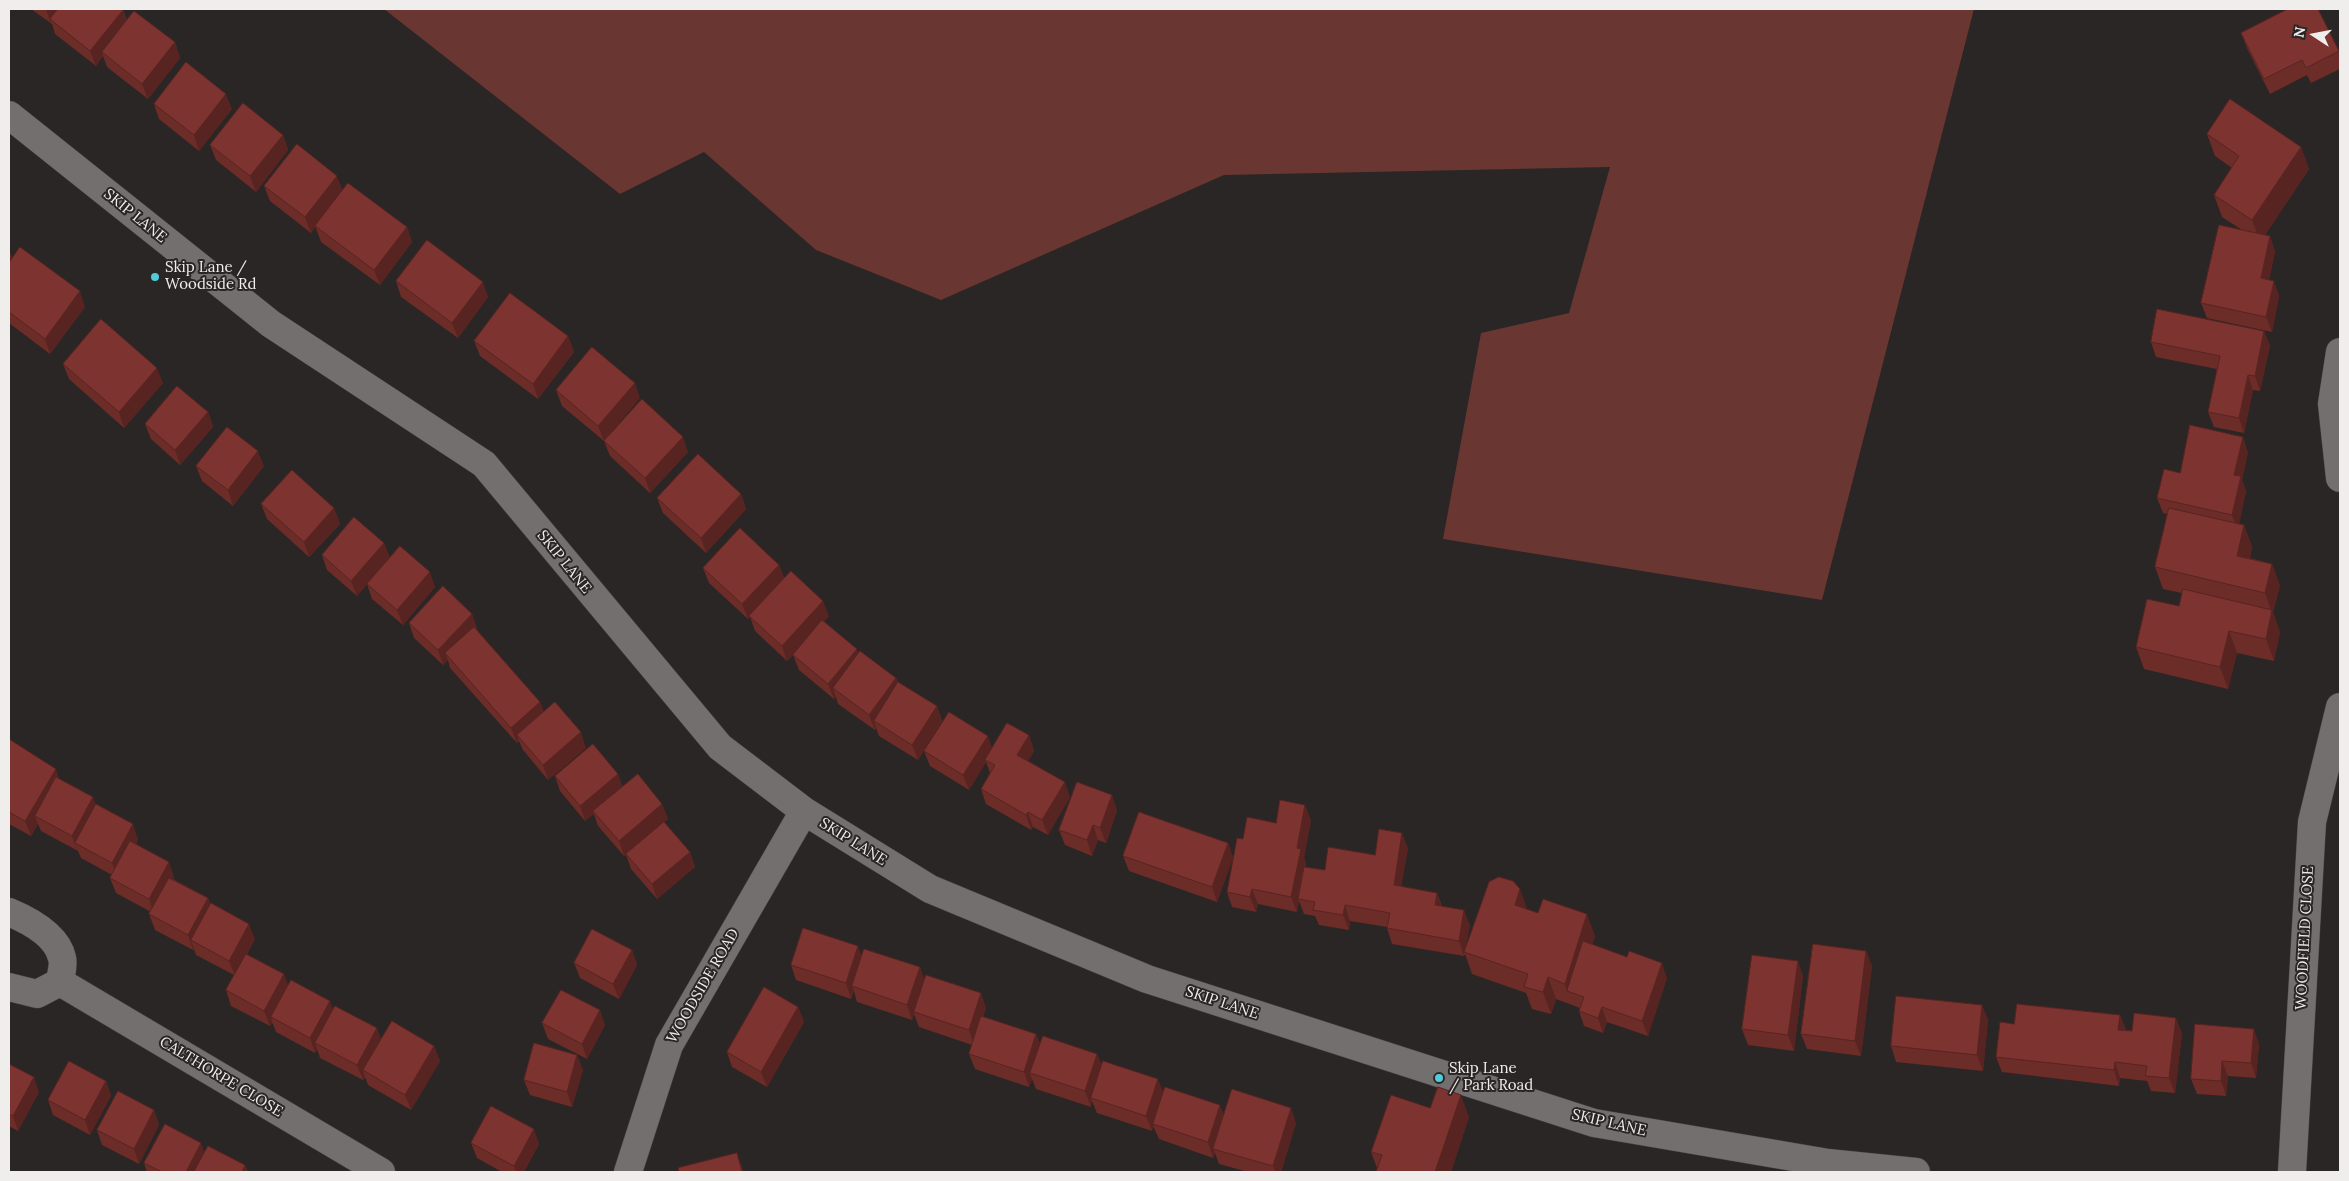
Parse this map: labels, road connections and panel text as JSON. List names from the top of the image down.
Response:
{
  "streets": {
    "street": [
      "SKIP LANE",
      "WOODFIELD CLOSE",
      "WOODSIDE ROAD",
      "CALTHORPE CLOSE"
    ]
  },
  "crossings": [
    ["SKIP LANE", "WOODSIDE ROAD"]
  ],
  "places": ["Skip Lane / Woodside Rd", "Skip Lane / Park Road"],
  "north": "left"
}
